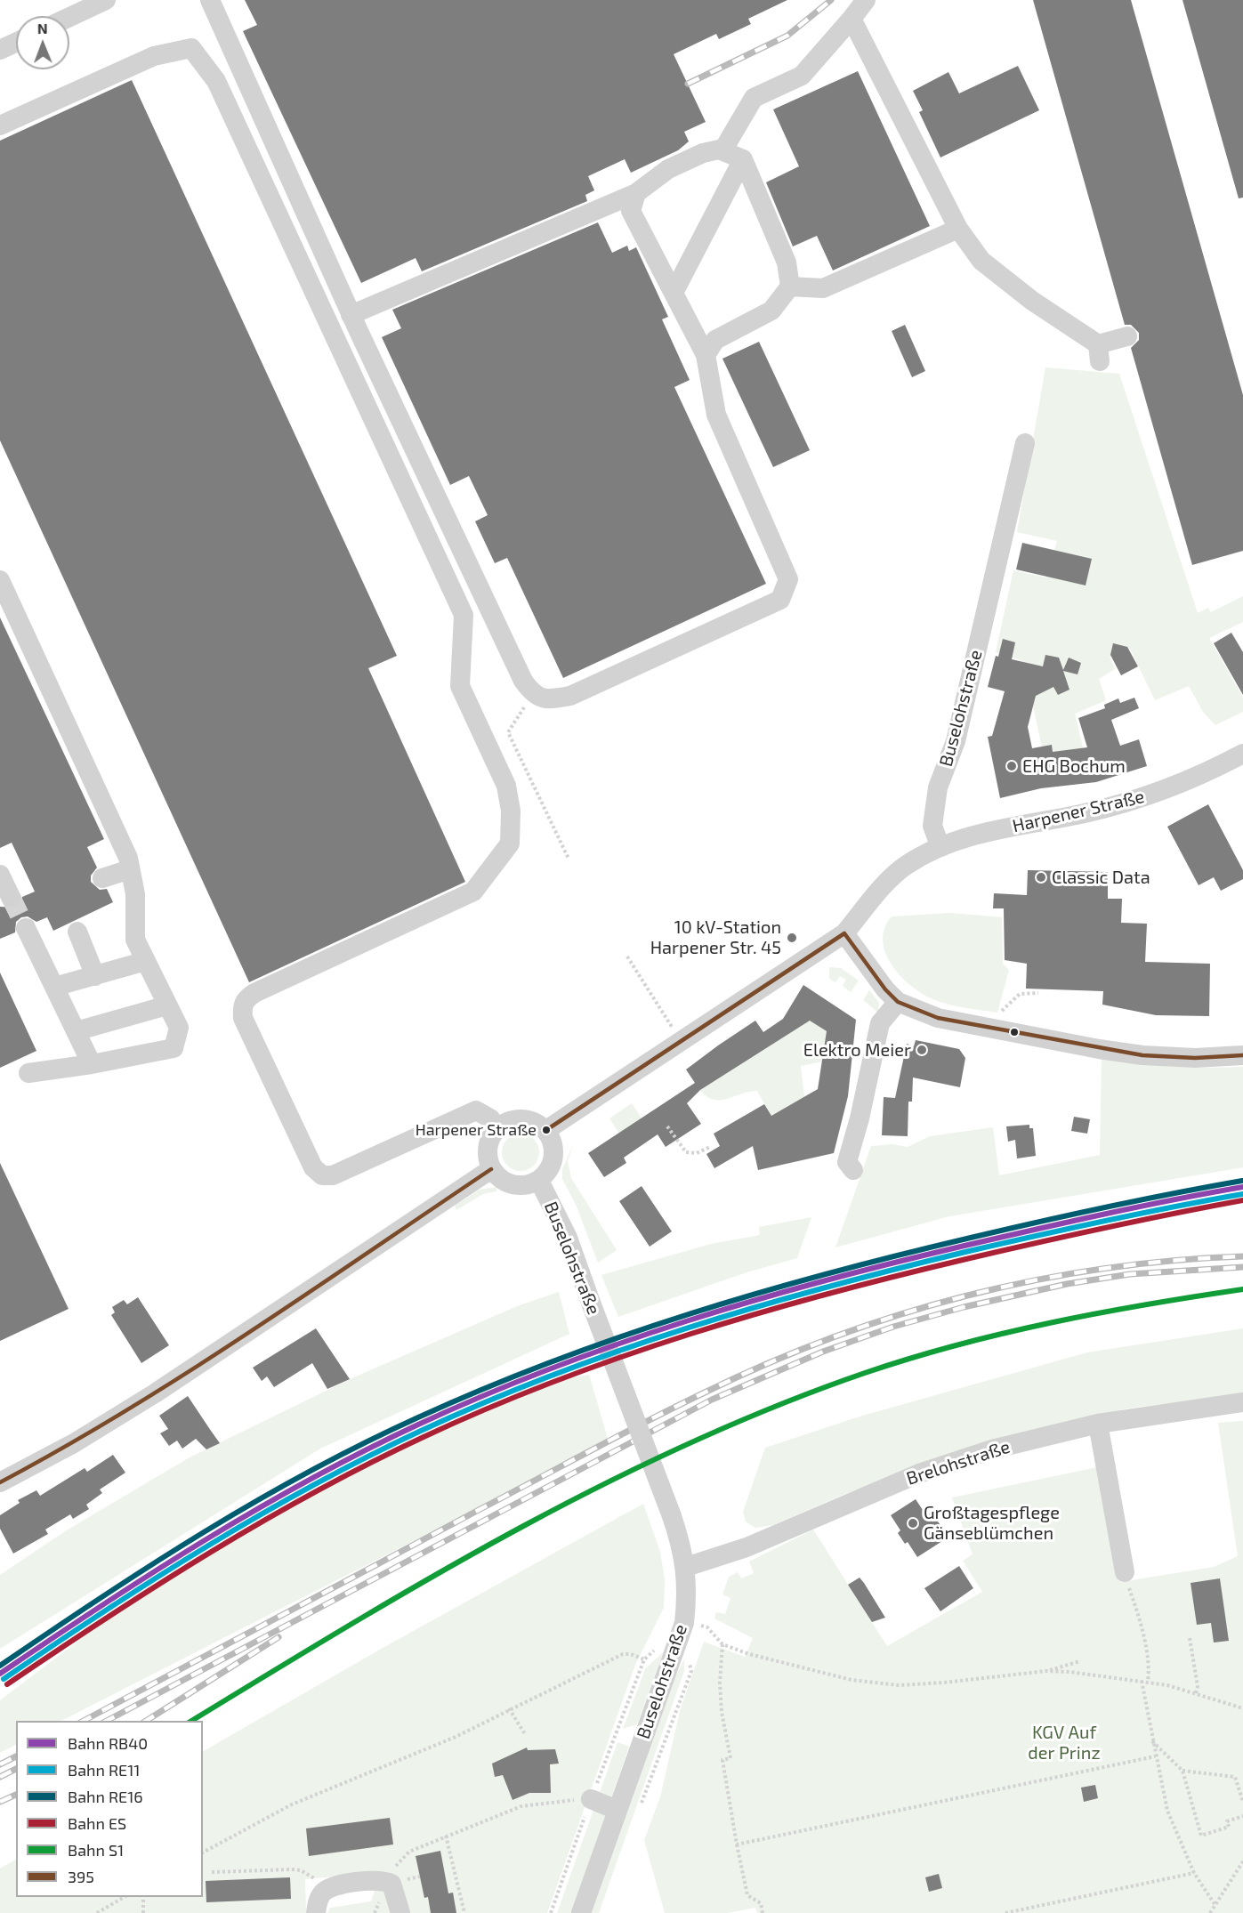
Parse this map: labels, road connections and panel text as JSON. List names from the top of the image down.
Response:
{
  "streets": {
    "street": ["Buselohstraße", "Harpener Straße", "Brelohstraße"]
  },
  "crossings": [
    ["Buselohstraße", "Harpener Straße"],
    ["Buselohstraße", "Brelohstraße"]
  ],
  "parks": ["KGV Auf der Prinz"],
  "places": [
    "EHG Bochum",
    "Classic Data",
    "10 kV-Station Harpener Str. 45",
    "Elektro Meier",
    "Harpener Straße",
    "Großtagespflege Gänseblümchen"
  ],
  "lines": [
    "transit line 395",
    "rail line RE16",
    "rail line RB40",
    "rail line RE11",
    "rail line ES",
    "rail line S1"
  ],
  "legend": [
    "Bahn RB40",
    "Bahn RE11",
    "Bahn RE16",
    "Bahn ES",
    "Bahn S1",
    "395"
  ],
  "north": "top"
}
